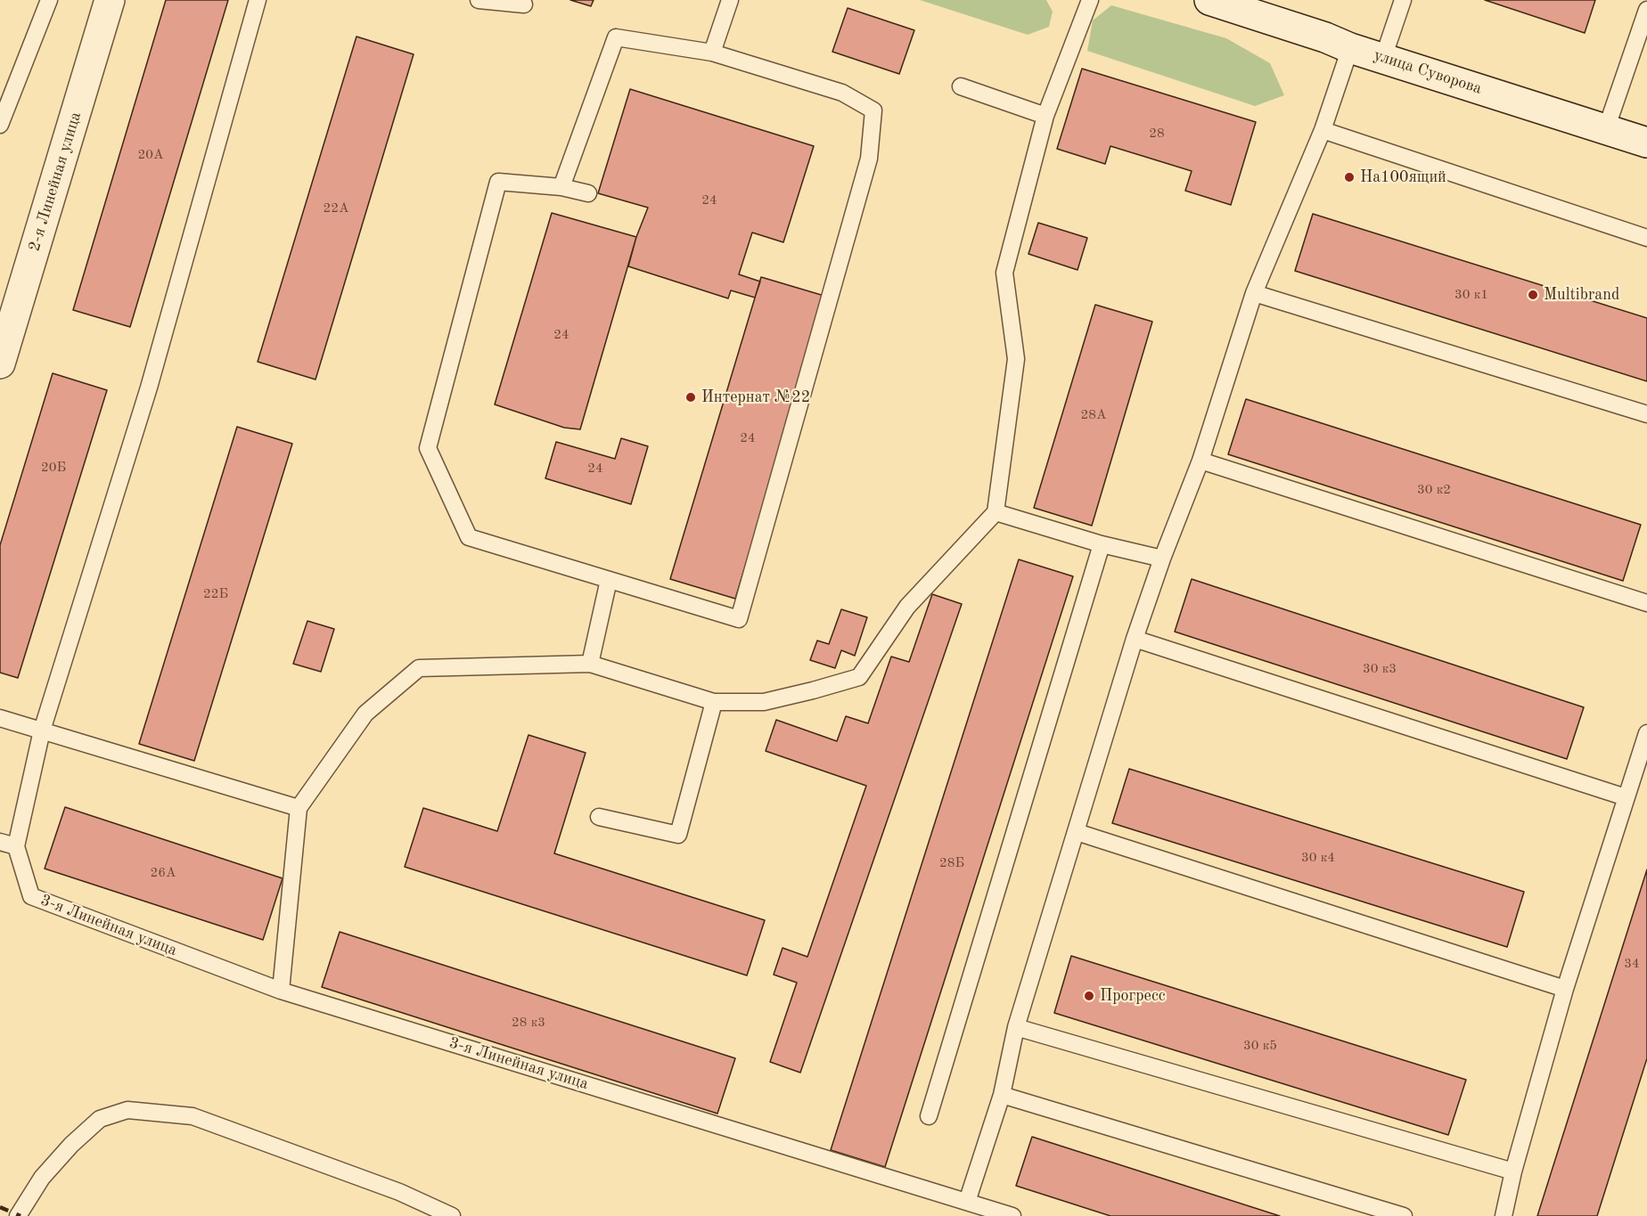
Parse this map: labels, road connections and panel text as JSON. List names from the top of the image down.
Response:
{
  "streets": {
    "main road": ["улица Суворова", "2-я Линейная улица"],
    "lane": ["3-я Линейная улица"]
  },
  "places": [
    "На100ящий",
    "Multibrand",
    "Интернат №22",
    "Прогресс"
  ],
  "house_numbers": [
    "28",
    "20А",
    "24",
    "22А",
    "30 к1",
    "24",
    "28А",
    "24",
    "20Б",
    "24",
    "30 к2",
    "22Б",
    "30 к3",
    "30 к4",
    "28Б",
    "26А",
    "34",
    "28 к3",
    "30 к5"
  ]
}
